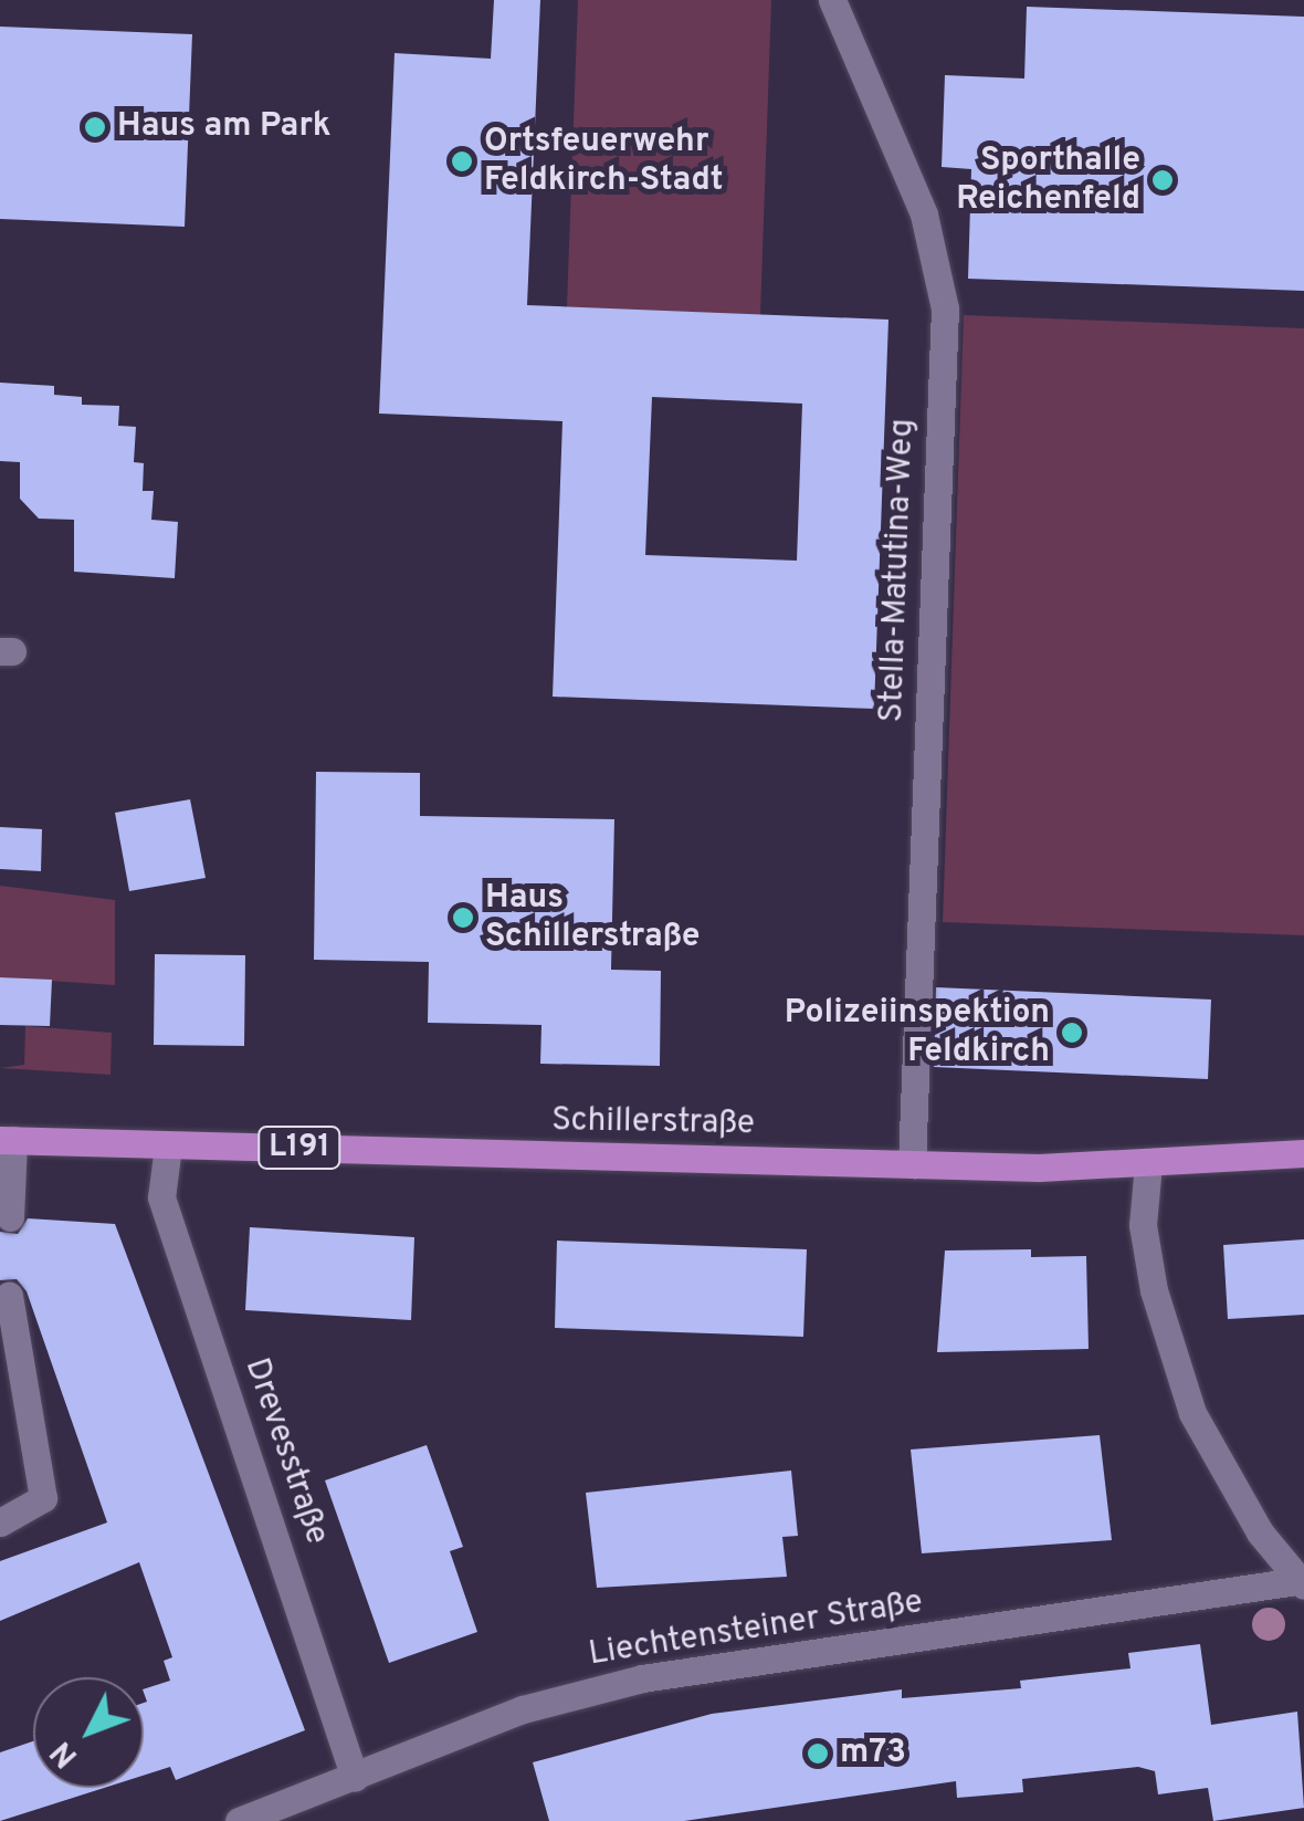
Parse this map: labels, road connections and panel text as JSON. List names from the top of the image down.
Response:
{
  "streets": {
    "main road": ["Schillerstraße", "L191"],
    "street": ["Stella-Matutina-Weg", "Drevesstraße", "Liechtensteiner Straße"]
  },
  "crossings": [
    ["Stella-Matutina-Weg", "Schillerstraße"],
    ["Schillerstraße", "Drevesstraße"],
    ["Drevesstraße", "Liechtensteiner Straße"]
  ],
  "places": [
    "Haus am Park",
    "Ortsfeuerwehr Feldkirch-Stadt",
    "Sporthalle Reichenfeld",
    "Haus Schillerstraße",
    "Polizeiinspektion Feldkirch",
    "m73"
  ],
  "north": "bottom left"
}
